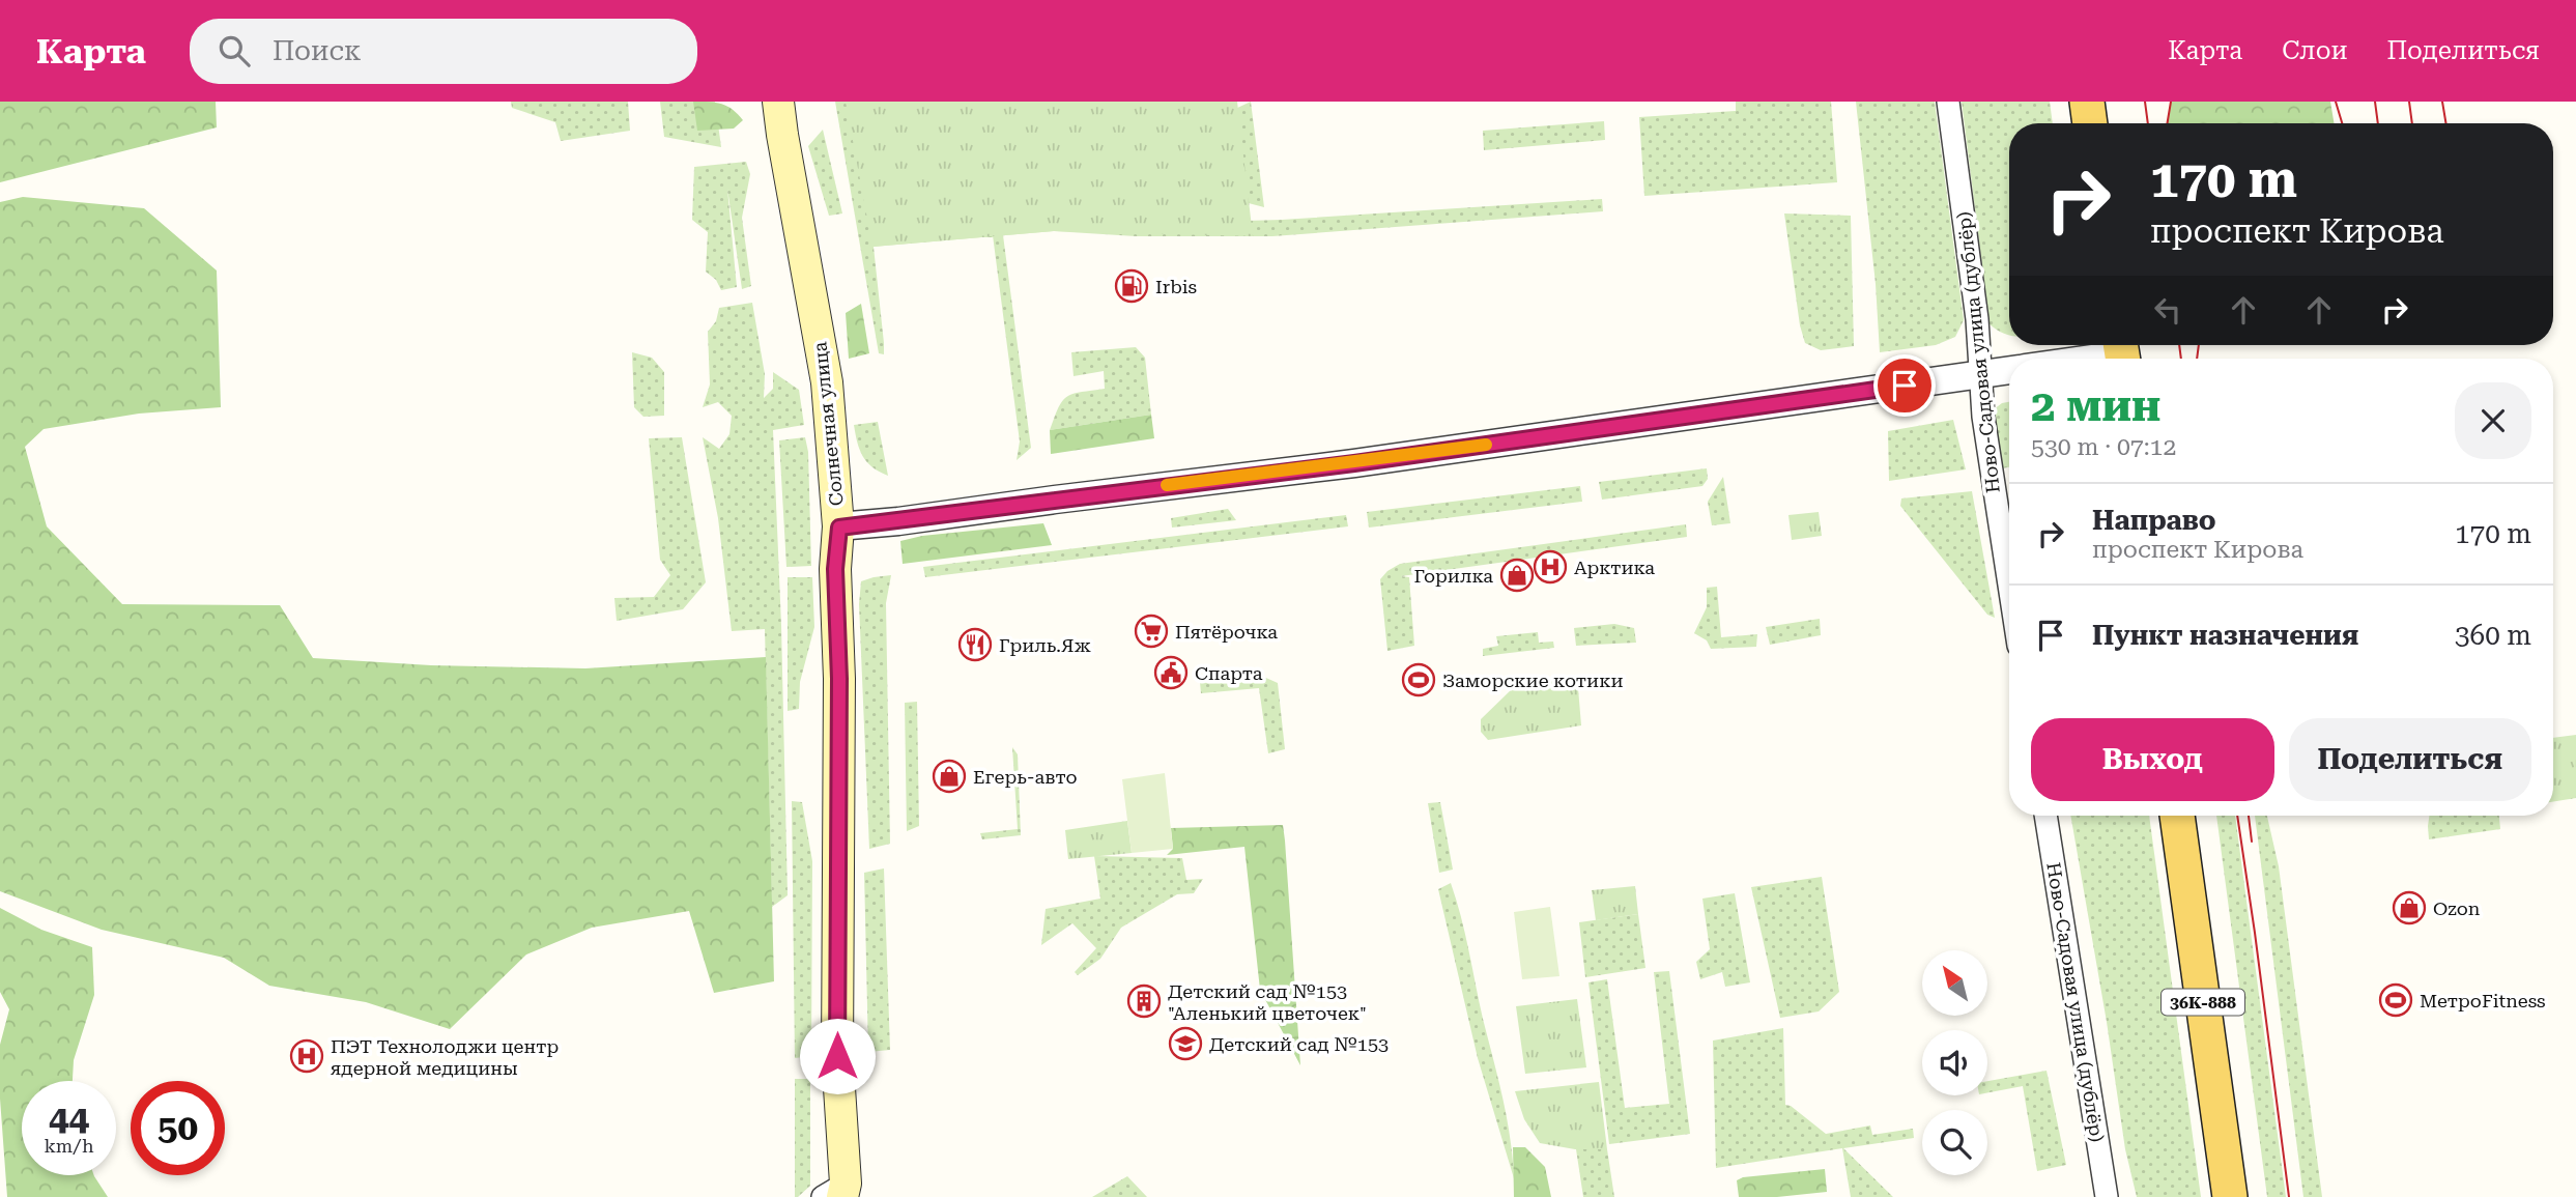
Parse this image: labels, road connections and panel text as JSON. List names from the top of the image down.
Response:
{
  "streets": {
    "main road": ["Солнечная улица", "36К-888"],
    "street": ["Ново-Садовая улица (дублёр)"]
  },
  "places": {
    "fuel station": ["Irbis"],
    "hospital": ["Арктика", "ПЭТ Технолоджи центр ядерной медицины"],
    "shop": ["Горилка", "Егерь-авто", "Ozon"],
    "supermarket": ["Пятёрочка"],
    "restaurant": ["Гриль.Яж"],
    "public building": ["Спарта"],
    "sports": ["Заморские котики", "МетроFitness"],
    "building": ["Детский сад №153 \"Аленький цветочек\""],
    "school or university": ["Детский сад №153"]
  },
  "north": "top left",
  "page": {
    "header": "Карта",
    "search": "Поиск",
    "nav": ["Карта", "Слои", "Поделиться"],
    "turn": ["170 m", "проспект Кирова"],
    "heading": ["2 мин", "530 m · 07:12"],
    "list": [
      {
        "name": "Направо",
        "note": "проспект Кирова",
        "value": "170 m"
      },
      {
        "name": "Пункт назначения",
        "value": "360 m"
      }
    ],
    "buttons": ["Выход", "Поделиться"],
    "speed": "44 km/h",
    "limit": "50"
  }
}
